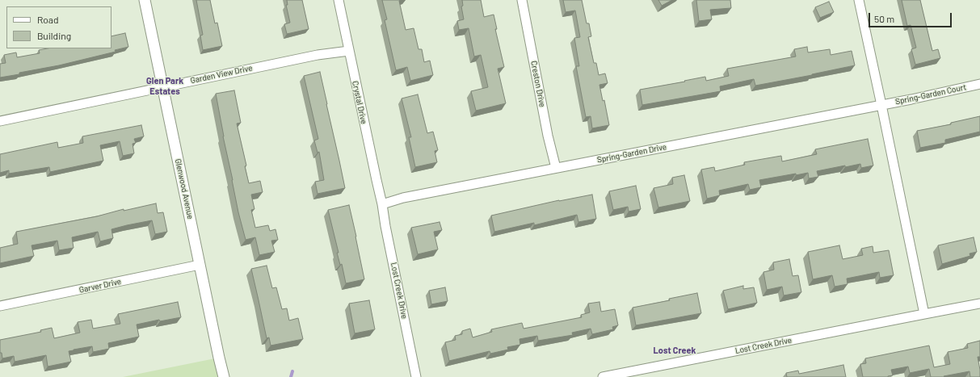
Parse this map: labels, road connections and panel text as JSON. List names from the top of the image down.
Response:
{
  "streets": {
    "street": [
      "Garden View Drive",
      "Creston Drive",
      "Spring-Garden Court",
      "Crystal Drive",
      "Spring-Garden Drive",
      "Glenwood Avenue",
      "Garver Drive",
      "Lost Creek Drive"
    ]
  },
  "crossings": [
    ["Garden View Drive", "Crystal Drive"],
    ["Garden View Drive", "Glenwood Avenue"],
    ["Creston Drive", "Spring-Garden Drive"],
    ["Spring-Garden Court", "Spring-Garden Drive"],
    ["Crystal Drive", "Spring-Garden Drive"],
    ["Crystal Drive", "Lost Creek Drive"],
    ["Spring-Garden Drive", "Lost Creek Drive"],
    ["Glenwood Avenue", "Garver Drive"]
  ],
  "districts": ["Glen Park Estates", "Lost Creek"],
  "legend": ["Road", "Building"],
  "scale_bar": "50 m"
}
